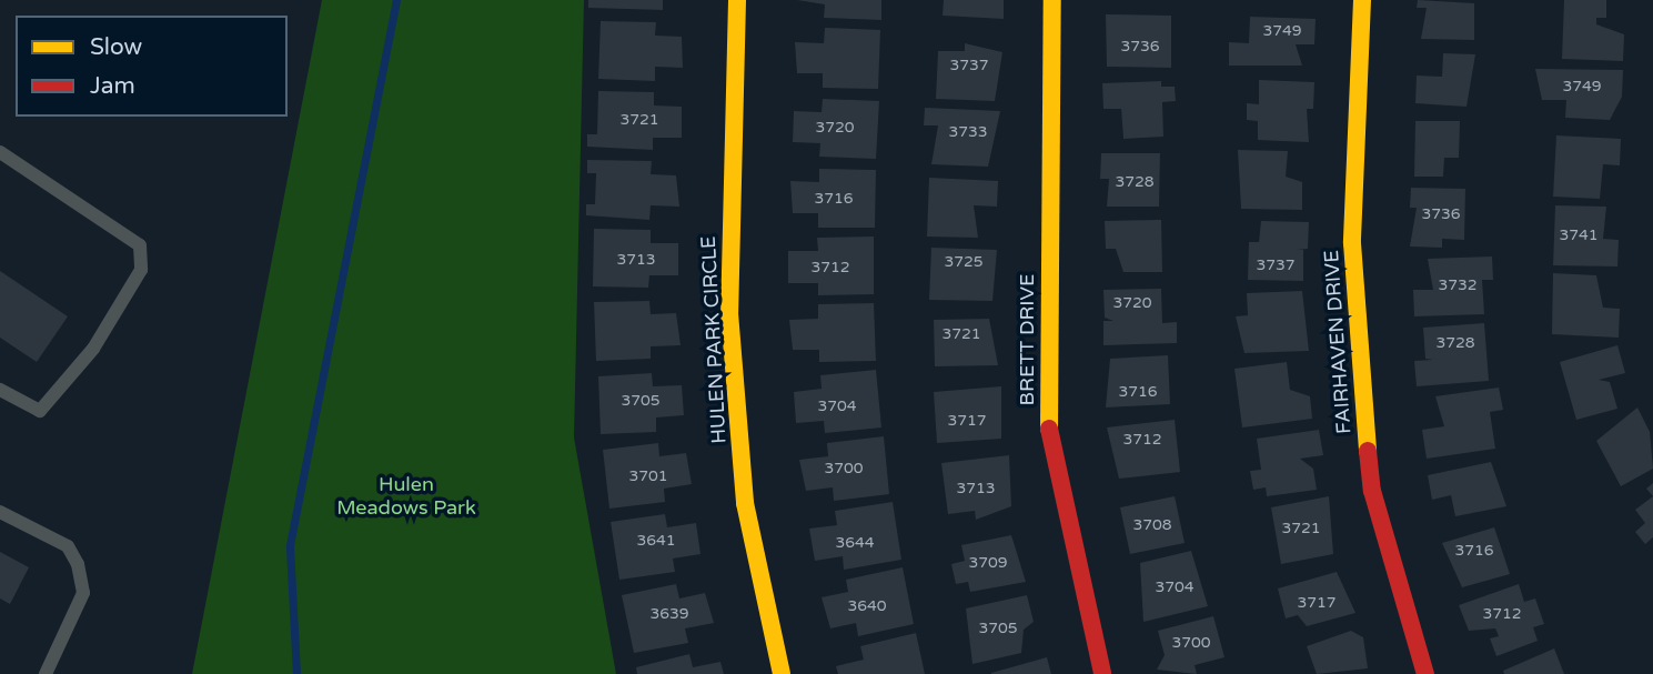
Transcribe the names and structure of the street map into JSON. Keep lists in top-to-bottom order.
{
  "streets": {
    "street": ["HULEN PARK CIRCLE", "BRETT DRIVE", "FAIRHAVEN DRIVE"]
  },
  "parks": ["Hulen Meadows Park"],
  "house_numbers": [
    "3749",
    "3736",
    "3737",
    "3749",
    "3721",
    "3720",
    "3733",
    "3728",
    "3716",
    "3736",
    "3741",
    "3713",
    "3725",
    "3737",
    "3712",
    "3732",
    "3720",
    "3721",
    "3728",
    "3716",
    "3705",
    "3704",
    "3717",
    "3712",
    "3700",
    "3701",
    "3713",
    "3708",
    "3721",
    "3641",
    "3644",
    "3716",
    "3709",
    "3704",
    "3717",
    "3640",
    "3639",
    "3712",
    "3705",
    "3700"
  ],
  "legend": ["Slow", "Jam"]
}
